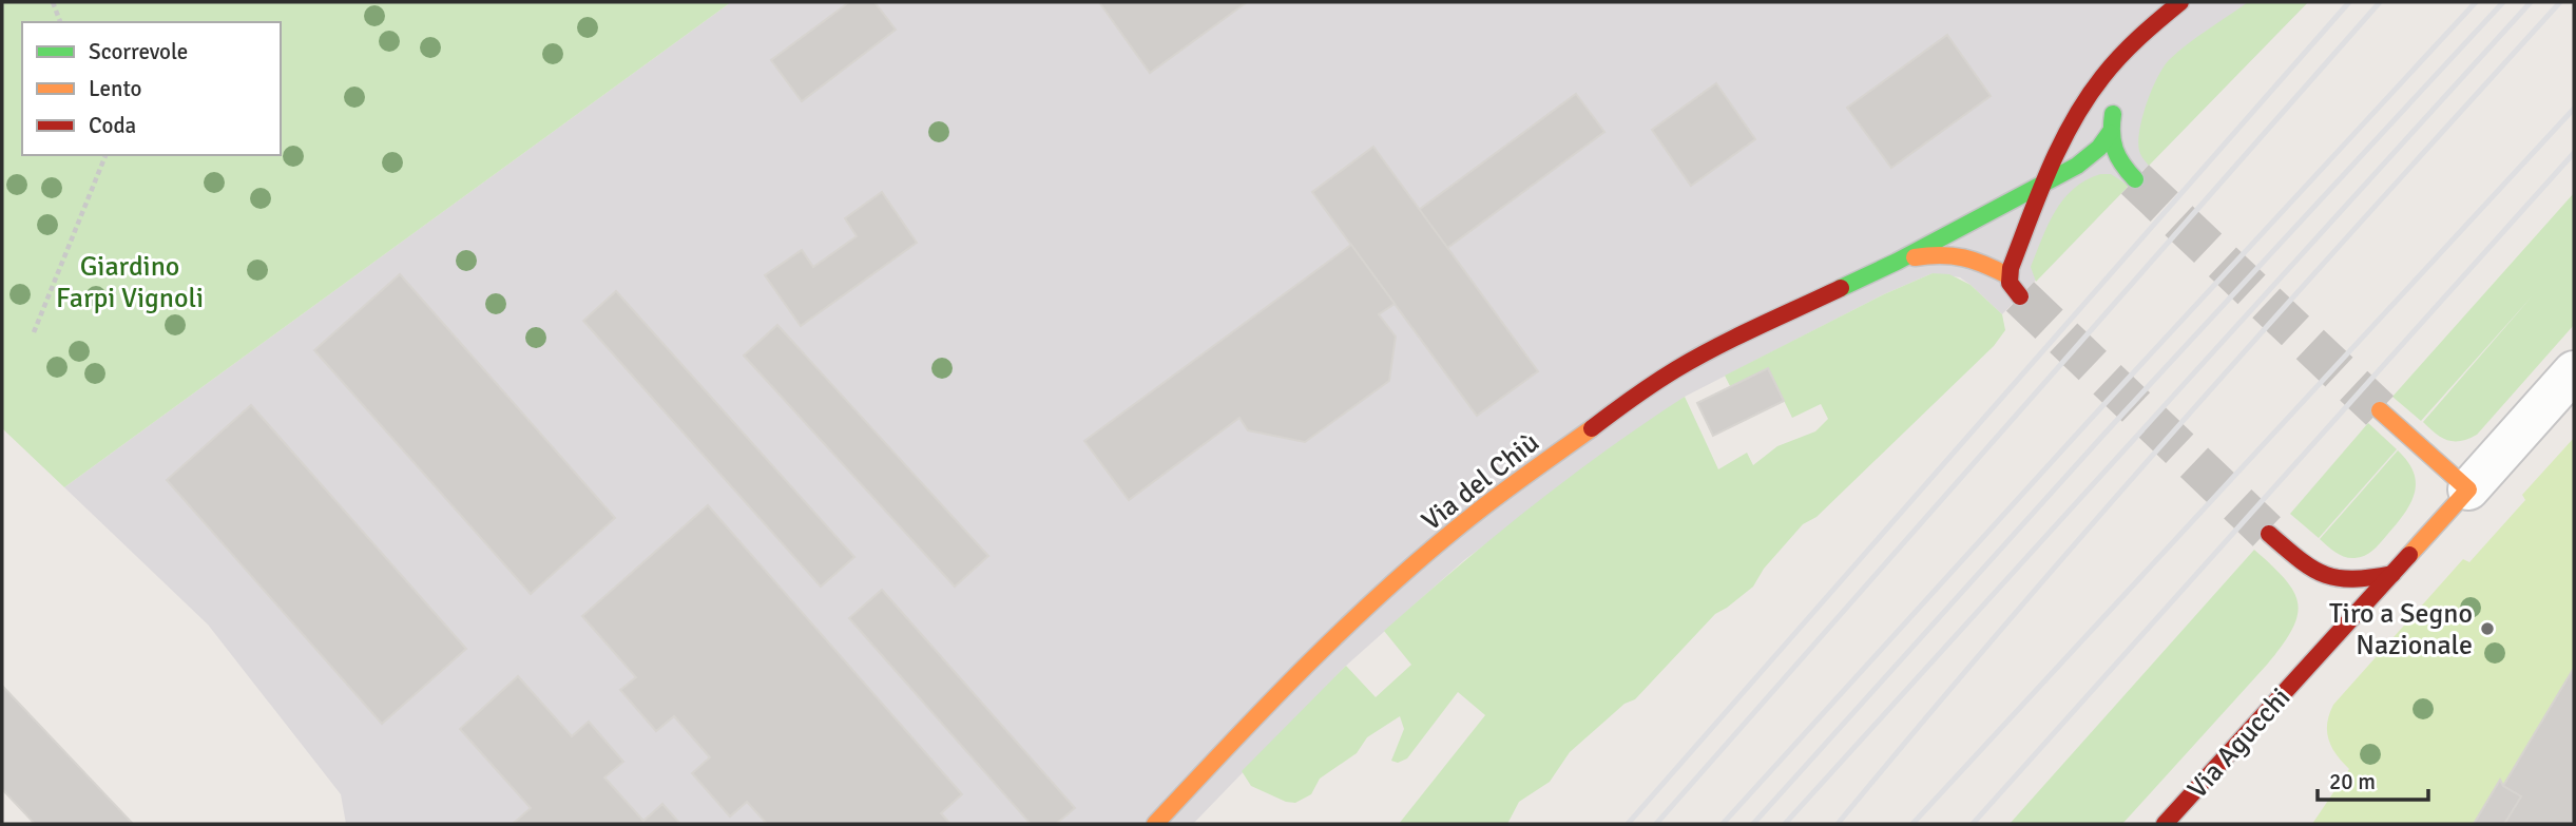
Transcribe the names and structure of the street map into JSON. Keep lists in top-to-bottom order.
{
  "streets": {
    "street": ["Via del Chiù", "Via Agucchi"]
  },
  "parks": ["Giardino Farpi Vignoli"],
  "places": ["Tiro a Segno Nazionale"],
  "legend": ["Scorrevole", "Lento", "Coda"],
  "scale_bar": "20 m"
}
